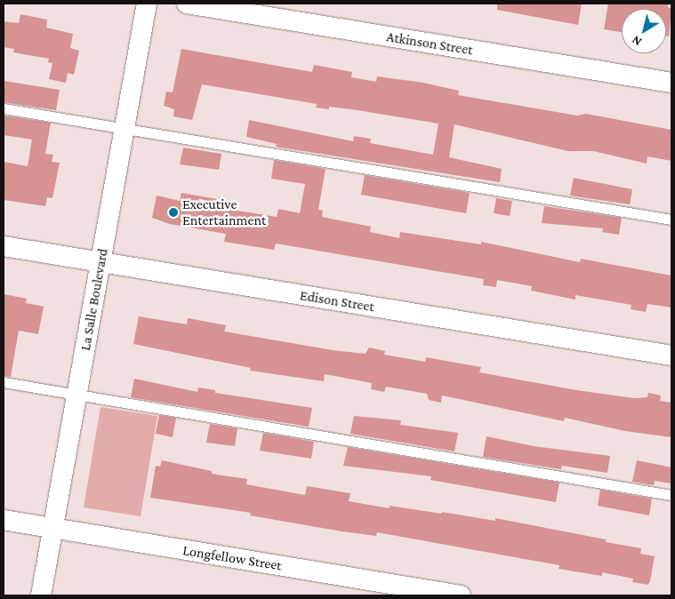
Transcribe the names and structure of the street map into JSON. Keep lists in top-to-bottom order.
{
  "streets": {
    "street": [
      "Atkinson Street",
      "La Salle Boulevard",
      "Edison Street",
      "Longfellow Street"
    ]
  },
  "crossings": [
    ["La Salle Boulevard", "Edison Street"],
    ["La Salle Boulevard", "Longfellow Street"]
  ],
  "places": ["Executive Entertainment"],
  "north": "bottom left"
}
